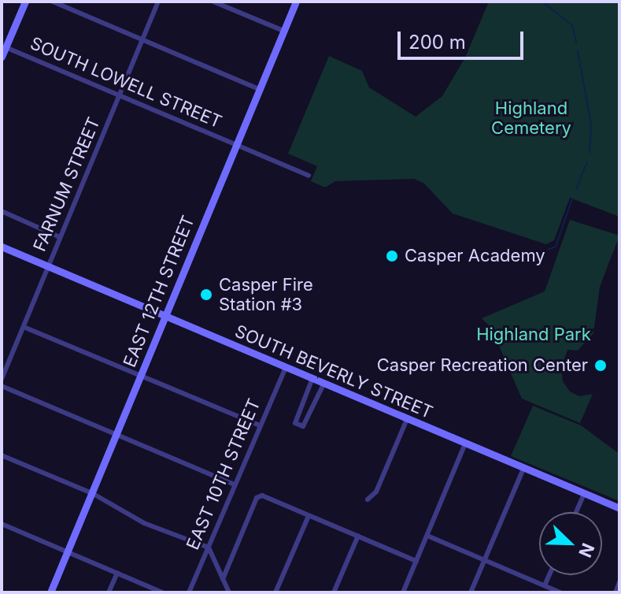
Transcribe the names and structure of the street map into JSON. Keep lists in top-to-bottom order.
{
  "streets": {
    "main road": ["EAST 12TH STREET", "SOUTH BEVERLY STREET"],
    "street": ["SOUTH LOWELL STREET", "FARNUM STREET", "EAST 10TH STREET"]
  },
  "crossings": [
    ["SOUTH LOWELL STREET", "FARNUM STREET"],
    ["SOUTH LOWELL STREET", "EAST 12TH STREET"],
    ["FARNUM STREET", "SOUTH BEVERLY STREET"],
    ["EAST 12TH STREET", "SOUTH BEVERLY STREET"],
    ["SOUTH BEVERLY STREET", "EAST 10TH STREET"]
  ],
  "parks": ["Highland Cemetery", "Highland Park"],
  "places": ["Casper Academy", "Casper Fire Station #3", "Casper Recreation Center"],
  "scale_bar": "200 m",
  "north": "bottom right"
}
